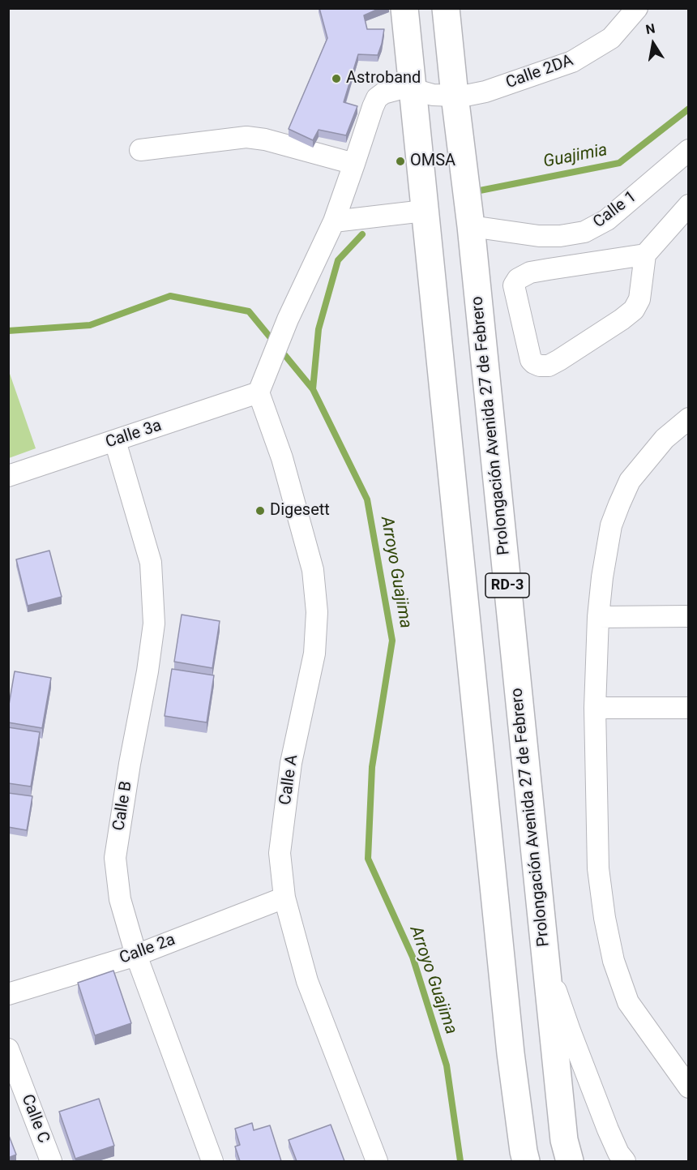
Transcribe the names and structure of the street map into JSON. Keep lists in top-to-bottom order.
{
  "streets": {
    "main road": ["Prolongación Avenida 27 de Febrero", "RD-3"],
    "street": [
      "Calle 2DA",
      "Calle 1",
      "Calle 3a",
      "Calle A",
      "Calle B",
      "Calle 2a",
      "Calle C"
    ]
  },
  "crossings": [
    ["Calle 2DA", "Prolongación Avenida 27 de Febrero"],
    ["Calle 2DA", "RD-3"],
    ["Calle 1", "Prolongación Avenida 27 de Febrero"],
    ["Calle 3a", "Calle A"],
    ["Calle 3a", "Calle B"],
    ["Calle A", "Calle 2a"],
    ["Calle B", "Calle 2a"]
  ],
  "water": ["Guajimia", "Arroyo Guajima"],
  "places": ["Astroband", "OMSA", "Digesett"],
  "north": "top"
}
